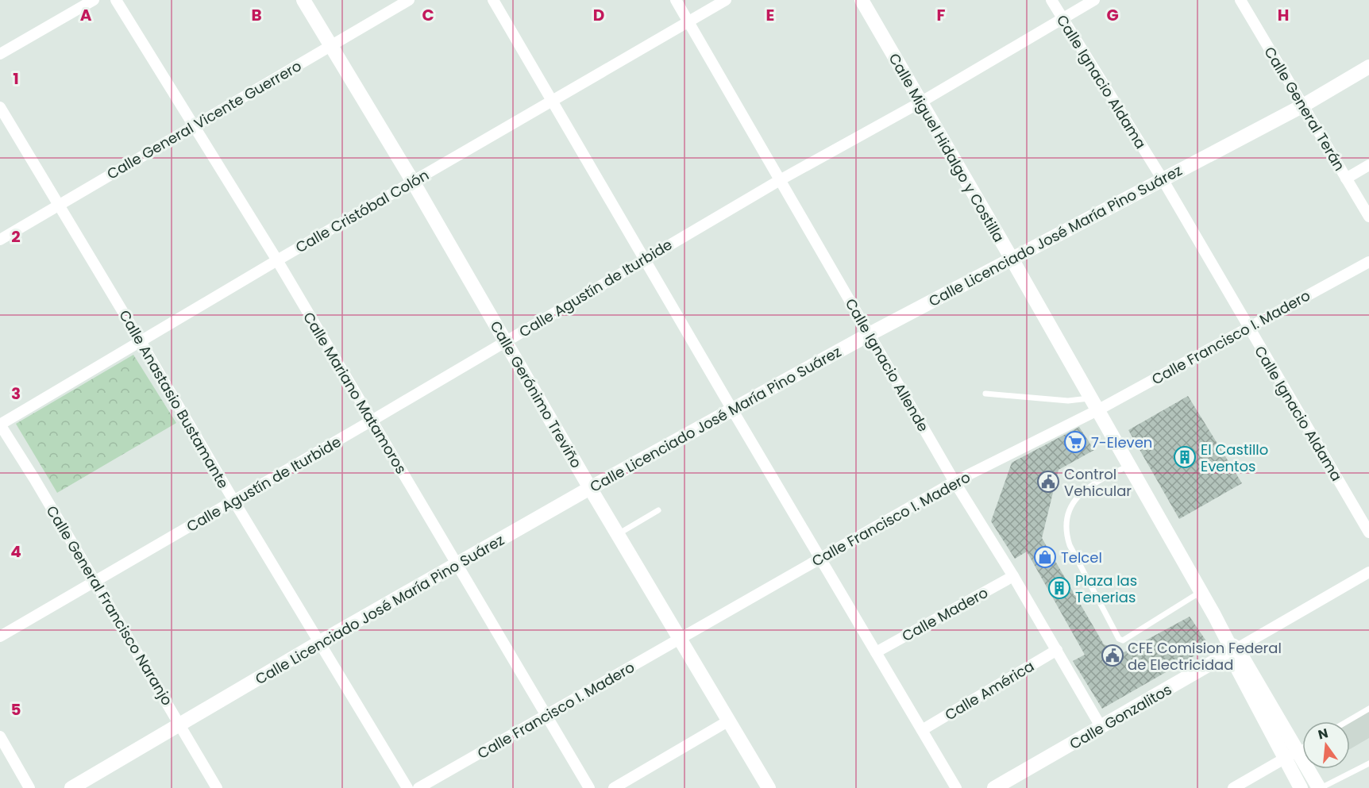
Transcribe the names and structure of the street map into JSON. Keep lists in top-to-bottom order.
{
  "streets": {
    "street": [
      "Calle Ignacio Aldama",
      "Calle General Terán",
      "Calle General Vicente Guerrero",
      "Calle Miguel Hidalgo y Costilla",
      "Calle Cristóbal Colón",
      "Calle Licenciado José María Pino Suárez",
      "Calle Agustín de Iturbide",
      "Calle Francisco I. Madero",
      "Calle Ignacio Allende",
      "Calle Mariano Matamoros",
      "Calle Gerónimo Treviño",
      "Calle Anastasio Bustamante",
      "Calle General Francisco Naranjo",
      "Calle Madero",
      "Calle América",
      "Calle Gonzalitos"
    ]
  },
  "crossings": [
    ["Calle Ignacio Aldama", "Calle Licenciado José María Pino Suárez"],
    ["Calle Ignacio Aldama", "Calle Agustín de Iturbide"],
    ["Calle Ignacio Aldama", "Calle Francisco I. Madero"],
    ["Calle General Terán", "Calle Licenciado José María Pino Suárez"],
    ["Calle General Vicente Guerrero", "Calle Mariano Matamoros"],
    ["Calle General Vicente Guerrero", "Calle Gerónimo Treviño"],
    ["Calle General Vicente Guerrero", "Calle Anastasio Bustamante"],
    ["Calle Miguel Hidalgo y Costilla", "Calle Licenciado José María Pino Suárez"],
    ["Calle Miguel Hidalgo y Costilla", "Calle Agustín de Iturbide"],
    ["Calle Miguel Hidalgo y Costilla", "Calle Francisco I. Madero"],
    ["Calle Miguel Hidalgo y Costilla", "Calle Gonzalitos"],
    ["Calle Cristóbal Colón", "Calle Ignacio Allende"],
    ["Calle Cristóbal Colón", "Calle Mariano Matamoros"],
    ["Calle Cristóbal Colón", "Calle Gerónimo Treviño"],
    ["Calle Cristóbal Colón", "Calle Anastasio Bustamante"],
    ["Calle Cristóbal Colón", "Calle General Francisco Naranjo"],
    ["Calle Licenciado José María Pino Suárez", "Calle Ignacio Allende"],
    ["Calle Licenciado José María Pino Suárez", "Calle Mariano Matamoros"],
    ["Calle Licenciado José María Pino Suárez", "Calle Gerónimo Treviño"],
    ["Calle Licenciado José María Pino Suárez", "Calle Anastasio Bustamante"],
    ["Calle Licenciado José María Pino Suárez", "Calle General Francisco Naranjo"],
    ["Calle Agustín de Iturbide", "Calle Ignacio Allende"],
    ["Calle Agustín de Iturbide", "Calle Mariano Matamoros"],
    ["Calle Agustín de Iturbide", "Calle Gerónimo Treviño"],
    ["Calle Agustín de Iturbide", "Calle Anastasio Bustamante"],
    ["Calle Agustín de Iturbide", "Calle General Francisco Naranjo"],
    ["Calle Francisco I. Madero", "Calle Ignacio Allende"],
    ["Calle Francisco I. Madero", "Calle Mariano Matamoros"],
    ["Calle Francisco I. Madero", "Calle Gerónimo Treviño"],
    ["Calle Ignacio Allende", "Calle Madero"],
    ["Calle Ignacio Allende", "Calle América"],
    ["Calle Ignacio Allende", "Calle Gonzalitos"]
  ],
  "places": {
    "supermarket": ["7-Eleven"],
    "building": ["El Castillo Eventos", "Plaza las Tenerias"],
    "public building": ["Control Vehicular", "CFE Comision Federal de Electricidad"],
    "shop": ["Telcel"]
  },
  "north": "top",
  "grid": {
    "columns": [
      "A",
      "B",
      "C",
      "D",
      "E",
      "F",
      "G",
      "H"
    ],
    "rows": [
      "1",
      "2",
      "3",
      "4",
      "5"
    ]
  }
}
